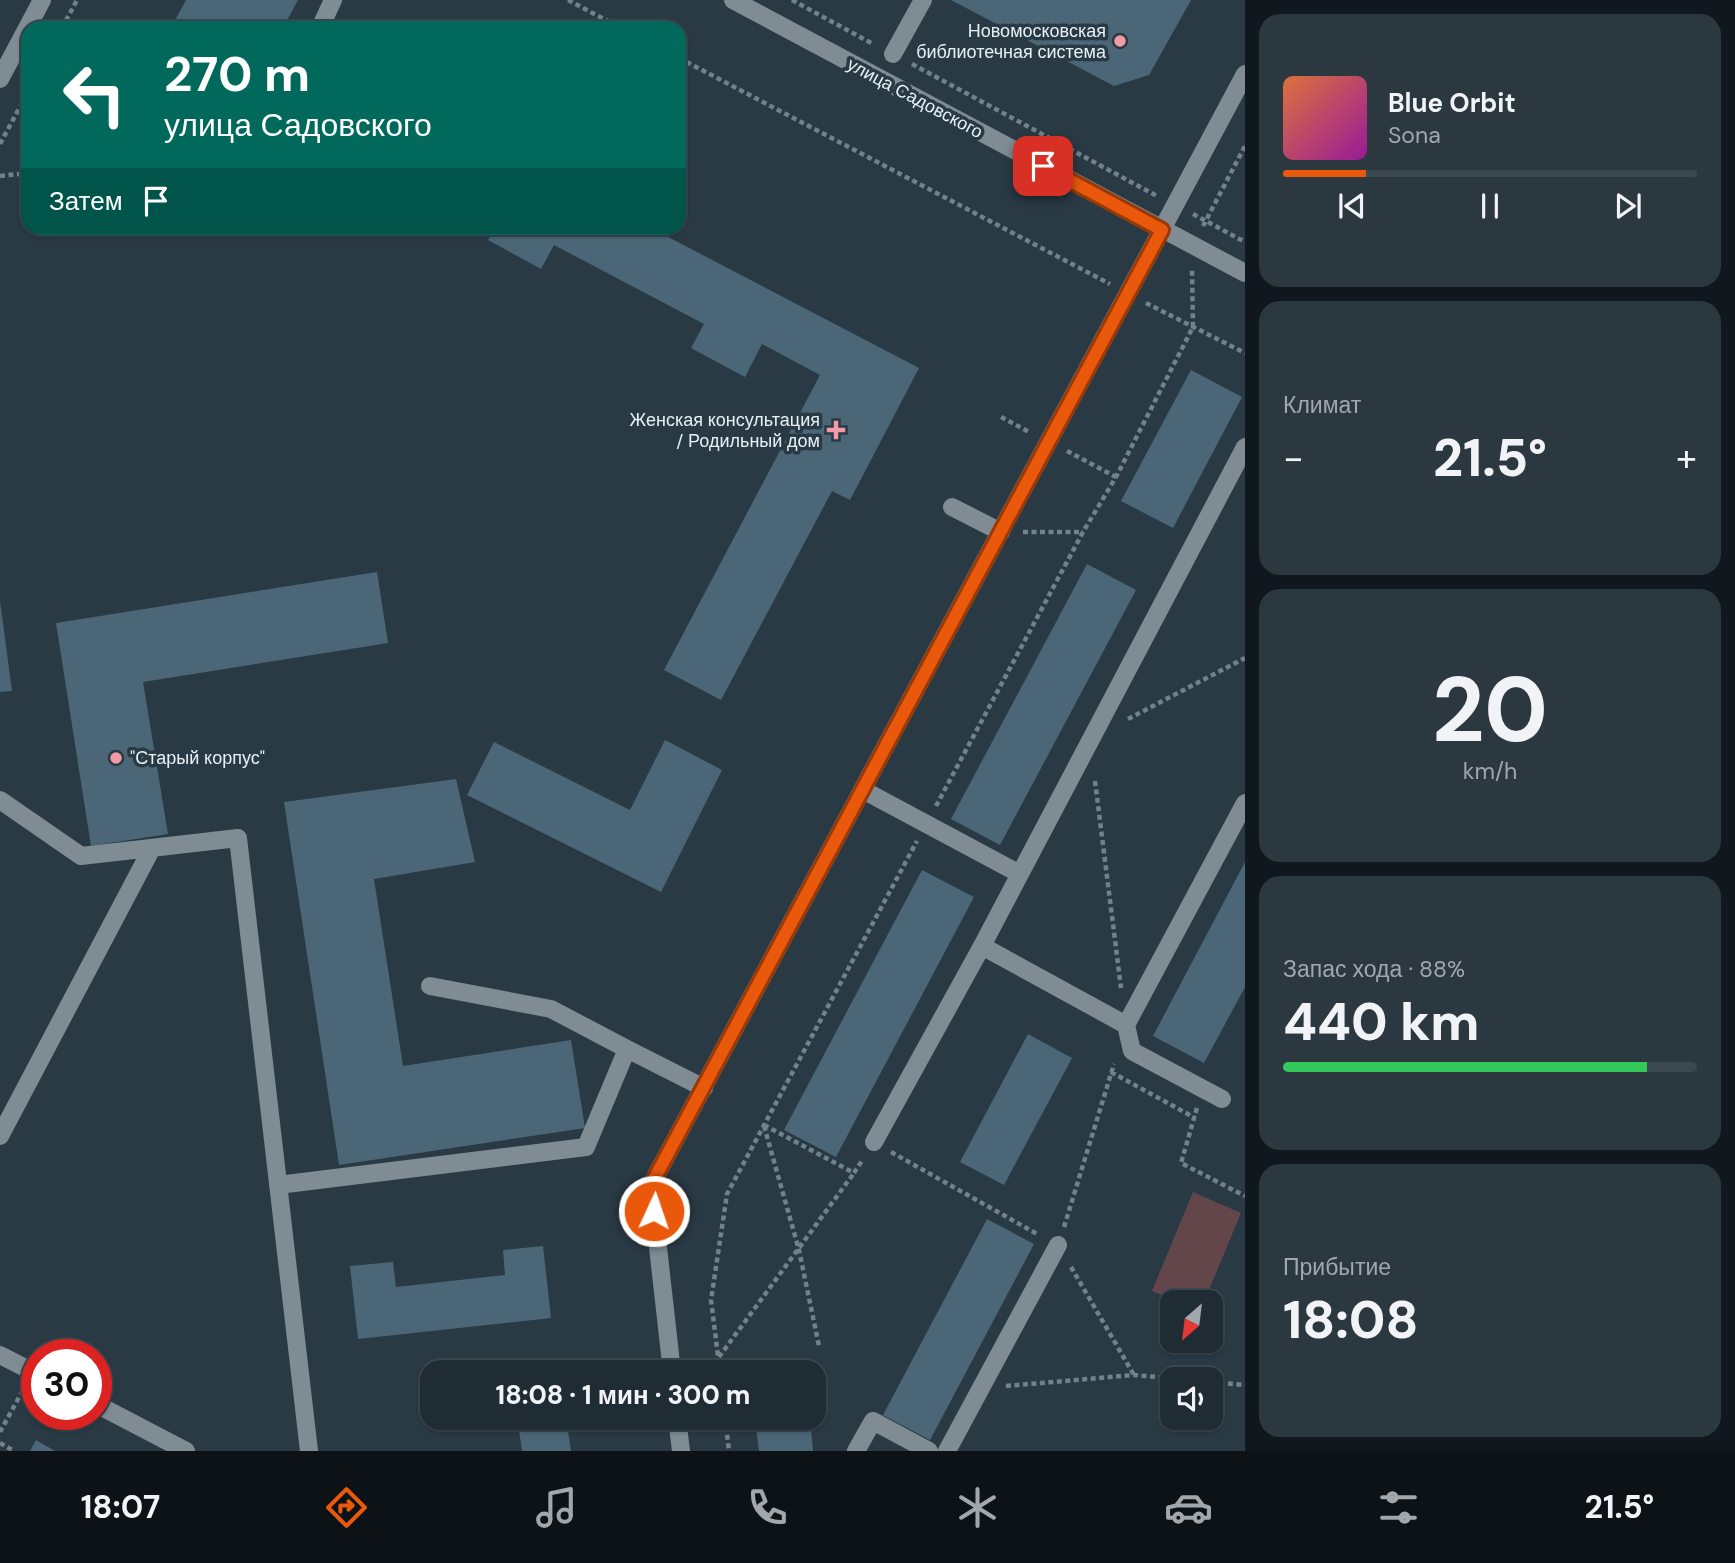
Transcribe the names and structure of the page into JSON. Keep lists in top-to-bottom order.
{
  "streets": {
    "street": ["улица Садовского"]
  },
  "places": {
    "other": ["Новомосковская библиотечная система", "\"Старый корпус\""],
    "health": ["Женская консультация / Родильный дом"]
  },
  "north": "bottom left",
  "page": {
    "turn": ["270 m", "улица Садовского"],
    "song": ["Blue Orbit", "Sona"],
    "then": "Затем",
    "tile": [
      "Климат",
      ["20", "km/h"],
      ["Запас хода · 88%", "440 km"],
      ["Прибытие", "18:08"]
    ],
    "heat": ["−", "21.5°", "+"],
    "limit": "30",
    "trip": "18:08 · 1 мин · 300 m",
    "tabs": ["18:07", "21.5°"]
  }
}
